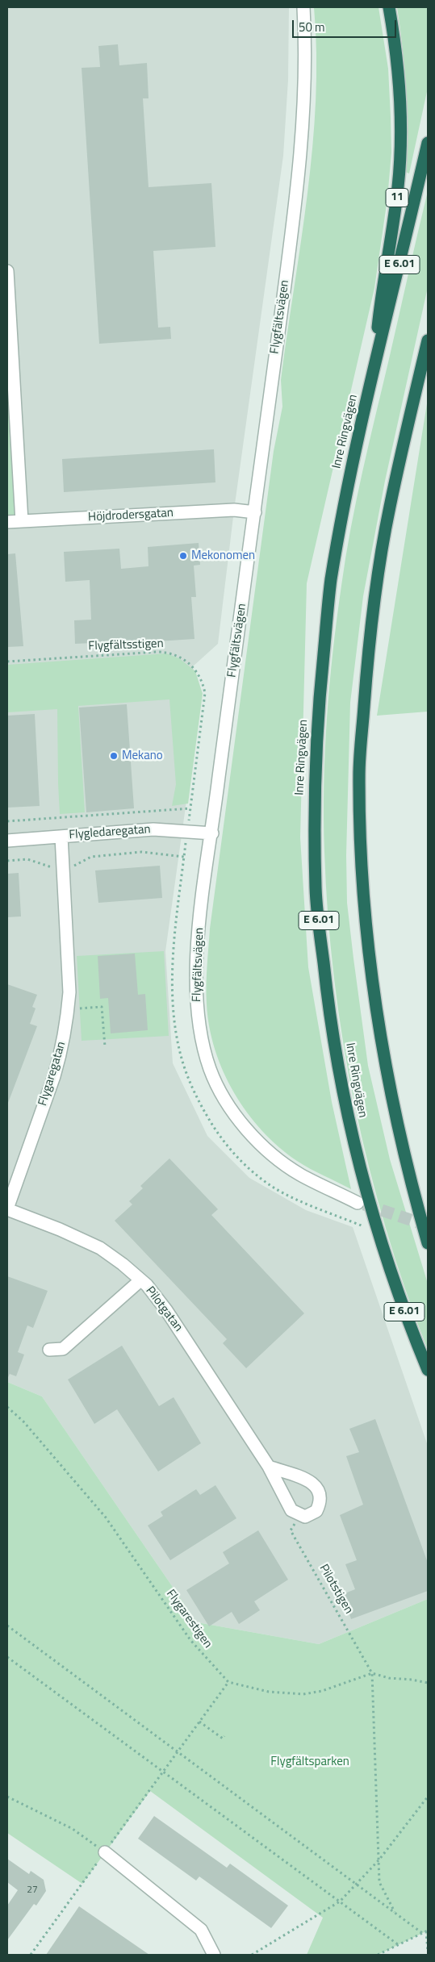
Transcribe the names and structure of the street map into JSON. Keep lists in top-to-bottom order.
{
  "streets": {
    "highway": ["11", "E 6.01", "Inre Ringvägen"],
    "street": [
      "Flygfältsvägen",
      "Höjdrodersgatan",
      "Flygledaregatan",
      "Flygaregatan",
      "Pilotgatan"
    ],
    "path": ["Flygfältsstigen", "Pilotstigen", "Flygarestigen"]
  },
  "crossings": [
    ["11", "Inre Ringvägen"],
    ["Flygfältsvägen", "Höjdrodersgatan"],
    ["Flygfältsvägen", "Flygledaregatan"],
    ["Flygfältsstigen", "Flygledaregatan"],
    ["Flygledaregatan", "Flygaregatan"],
    ["Flygaregatan", "Pilotgatan"],
    ["Pilotgatan", "Pilotstigen"]
  ],
  "parks": ["Flygfältsparken"],
  "places": ["Mekonomen", "Mekano"],
  "house_numbers": ["27"],
  "scale_bar": "50 m"
}
